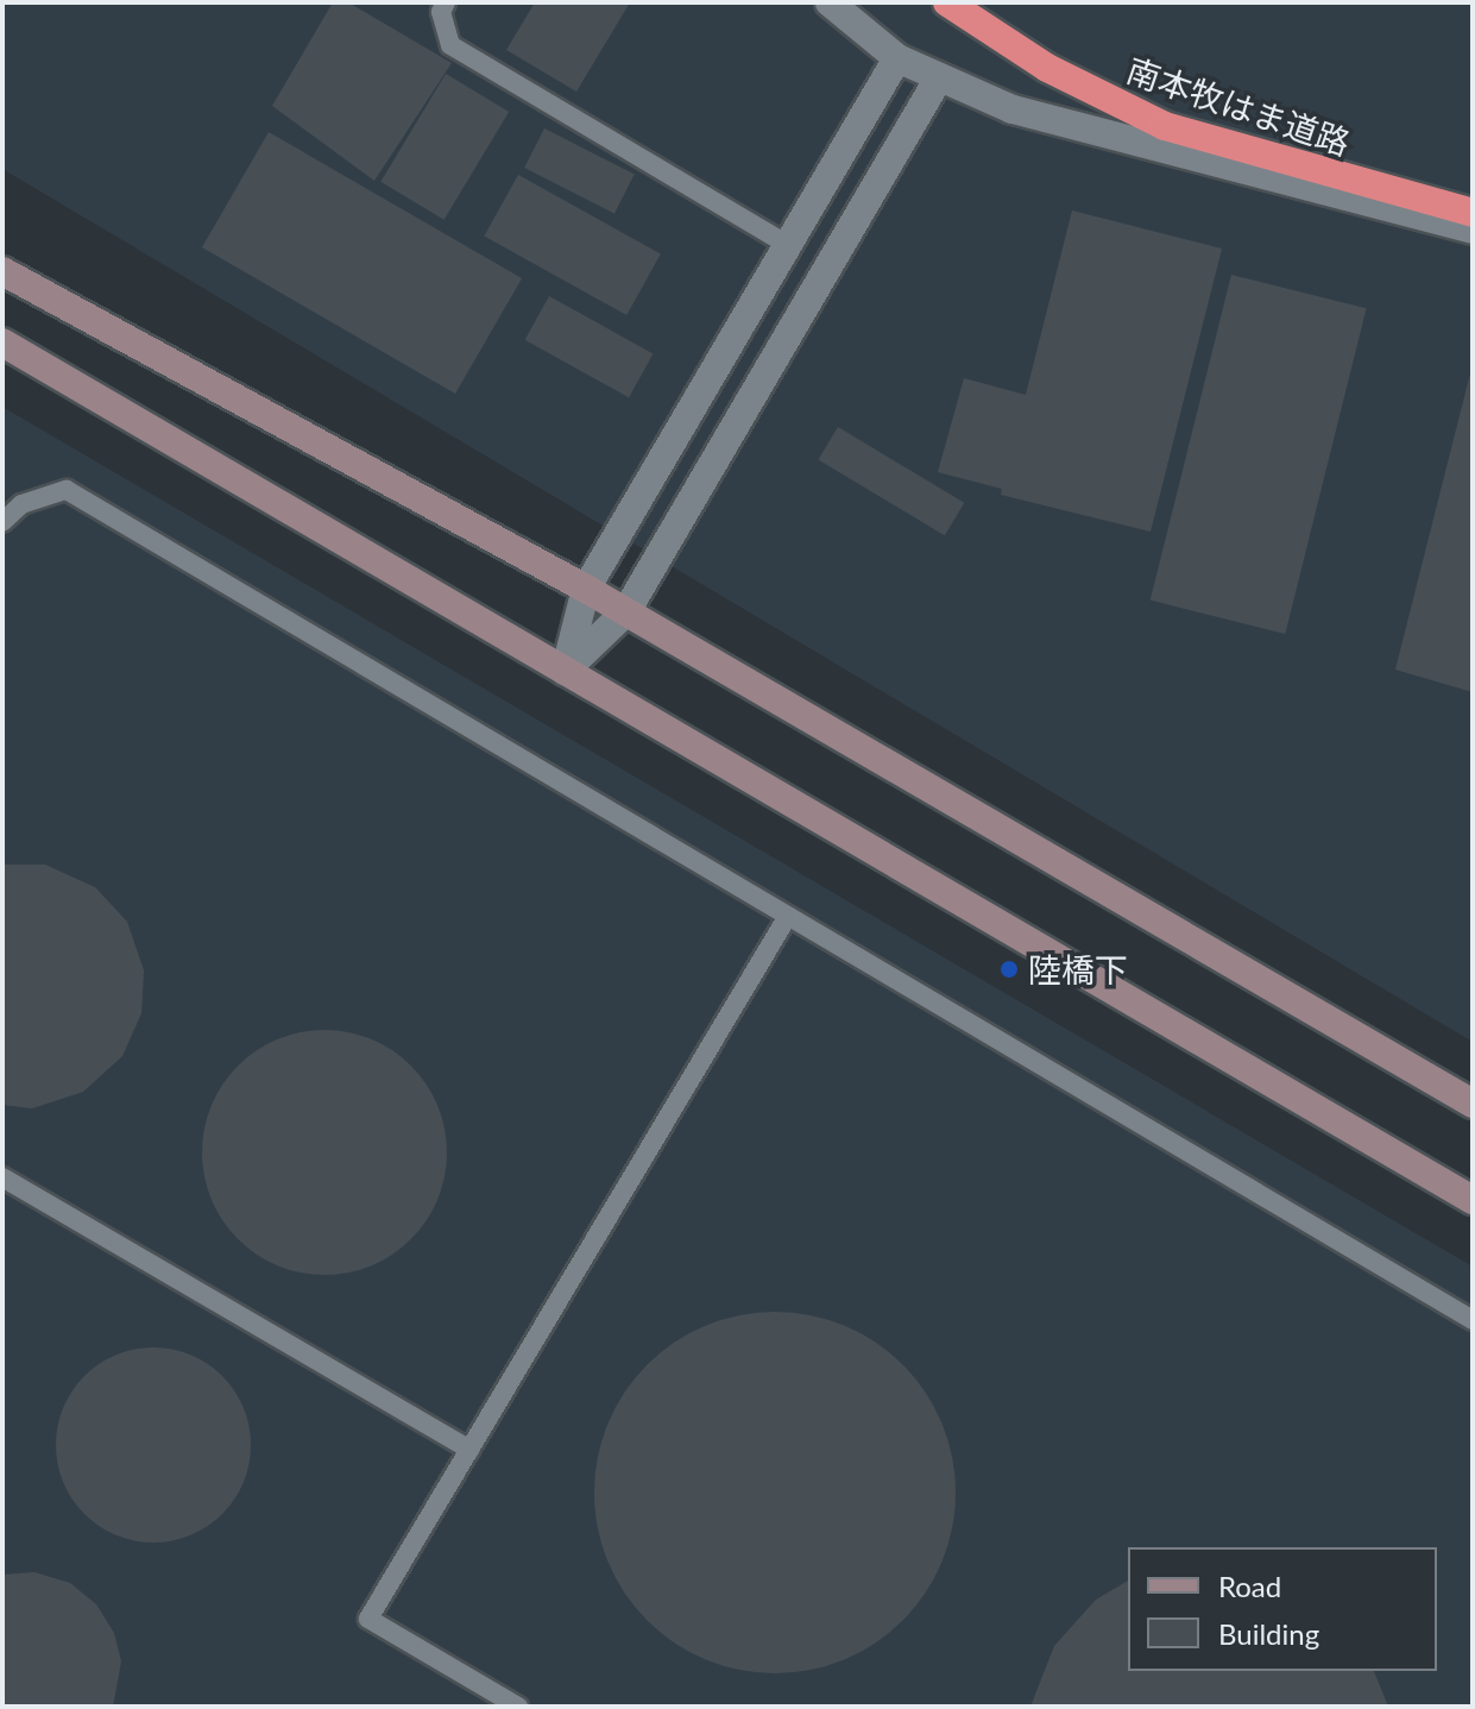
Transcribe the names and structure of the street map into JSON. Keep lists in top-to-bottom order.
{
  "streets": {
    "highway": ["南本牧はま道路"]
  },
  "places": ["陸橋下"],
  "legend": ["Road", "Building"]
}
